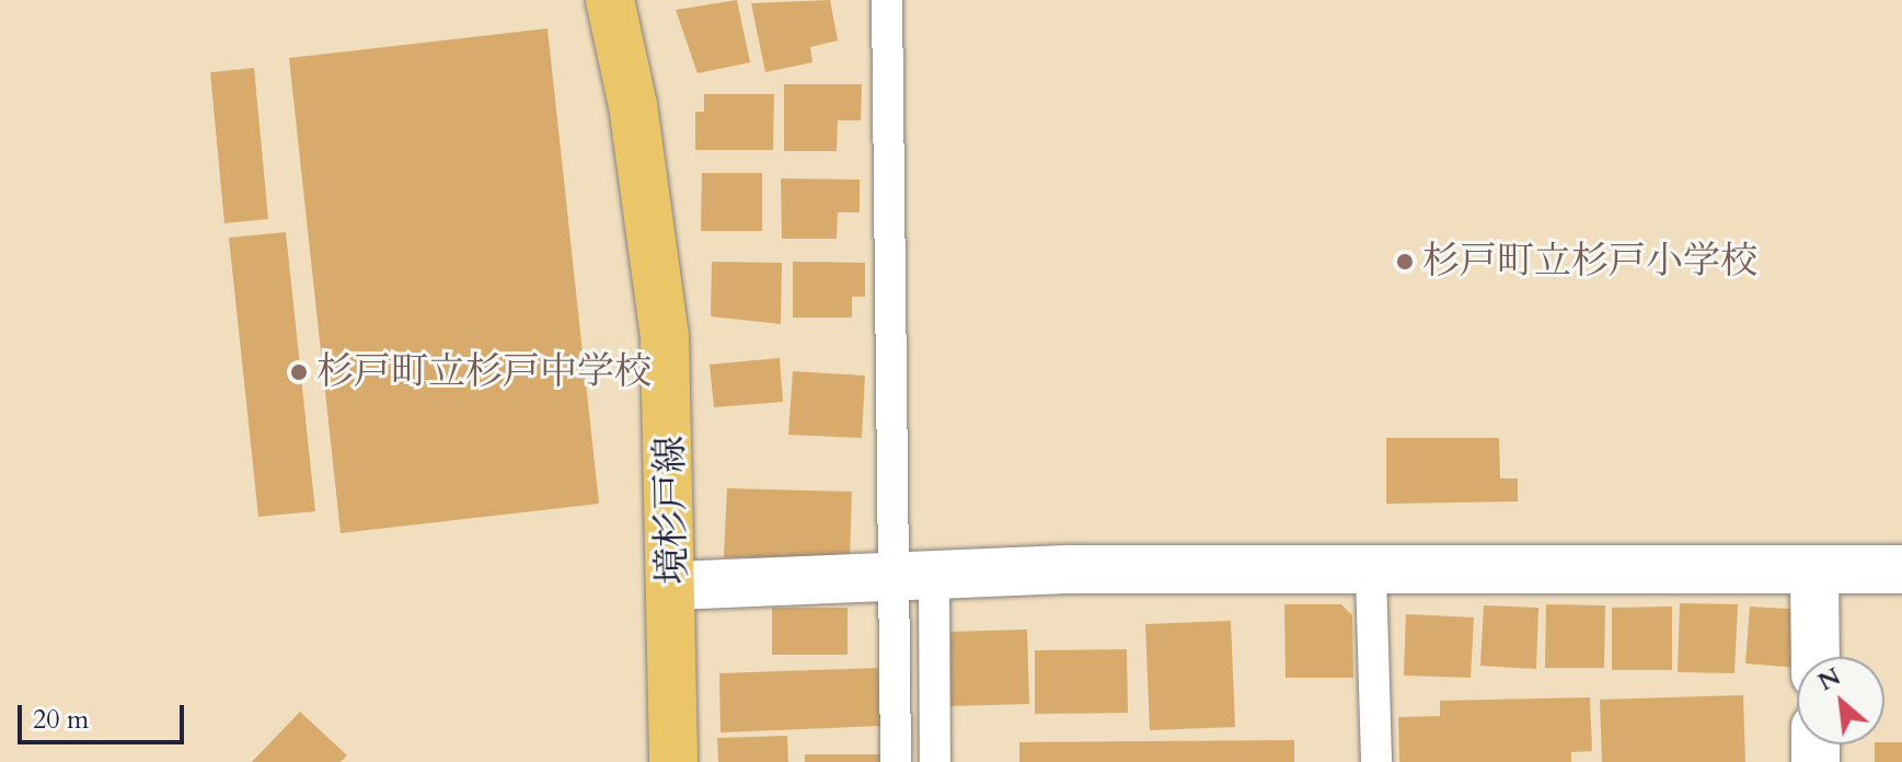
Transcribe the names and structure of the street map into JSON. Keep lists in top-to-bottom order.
{
  "streets": {
    "main road": ["境杉戸線"]
  },
  "places": ["杉戸町立杉戸小学校", "杉戸町立杉戸中学校"],
  "scale_bar": "20 m",
  "north": "top left"
}
